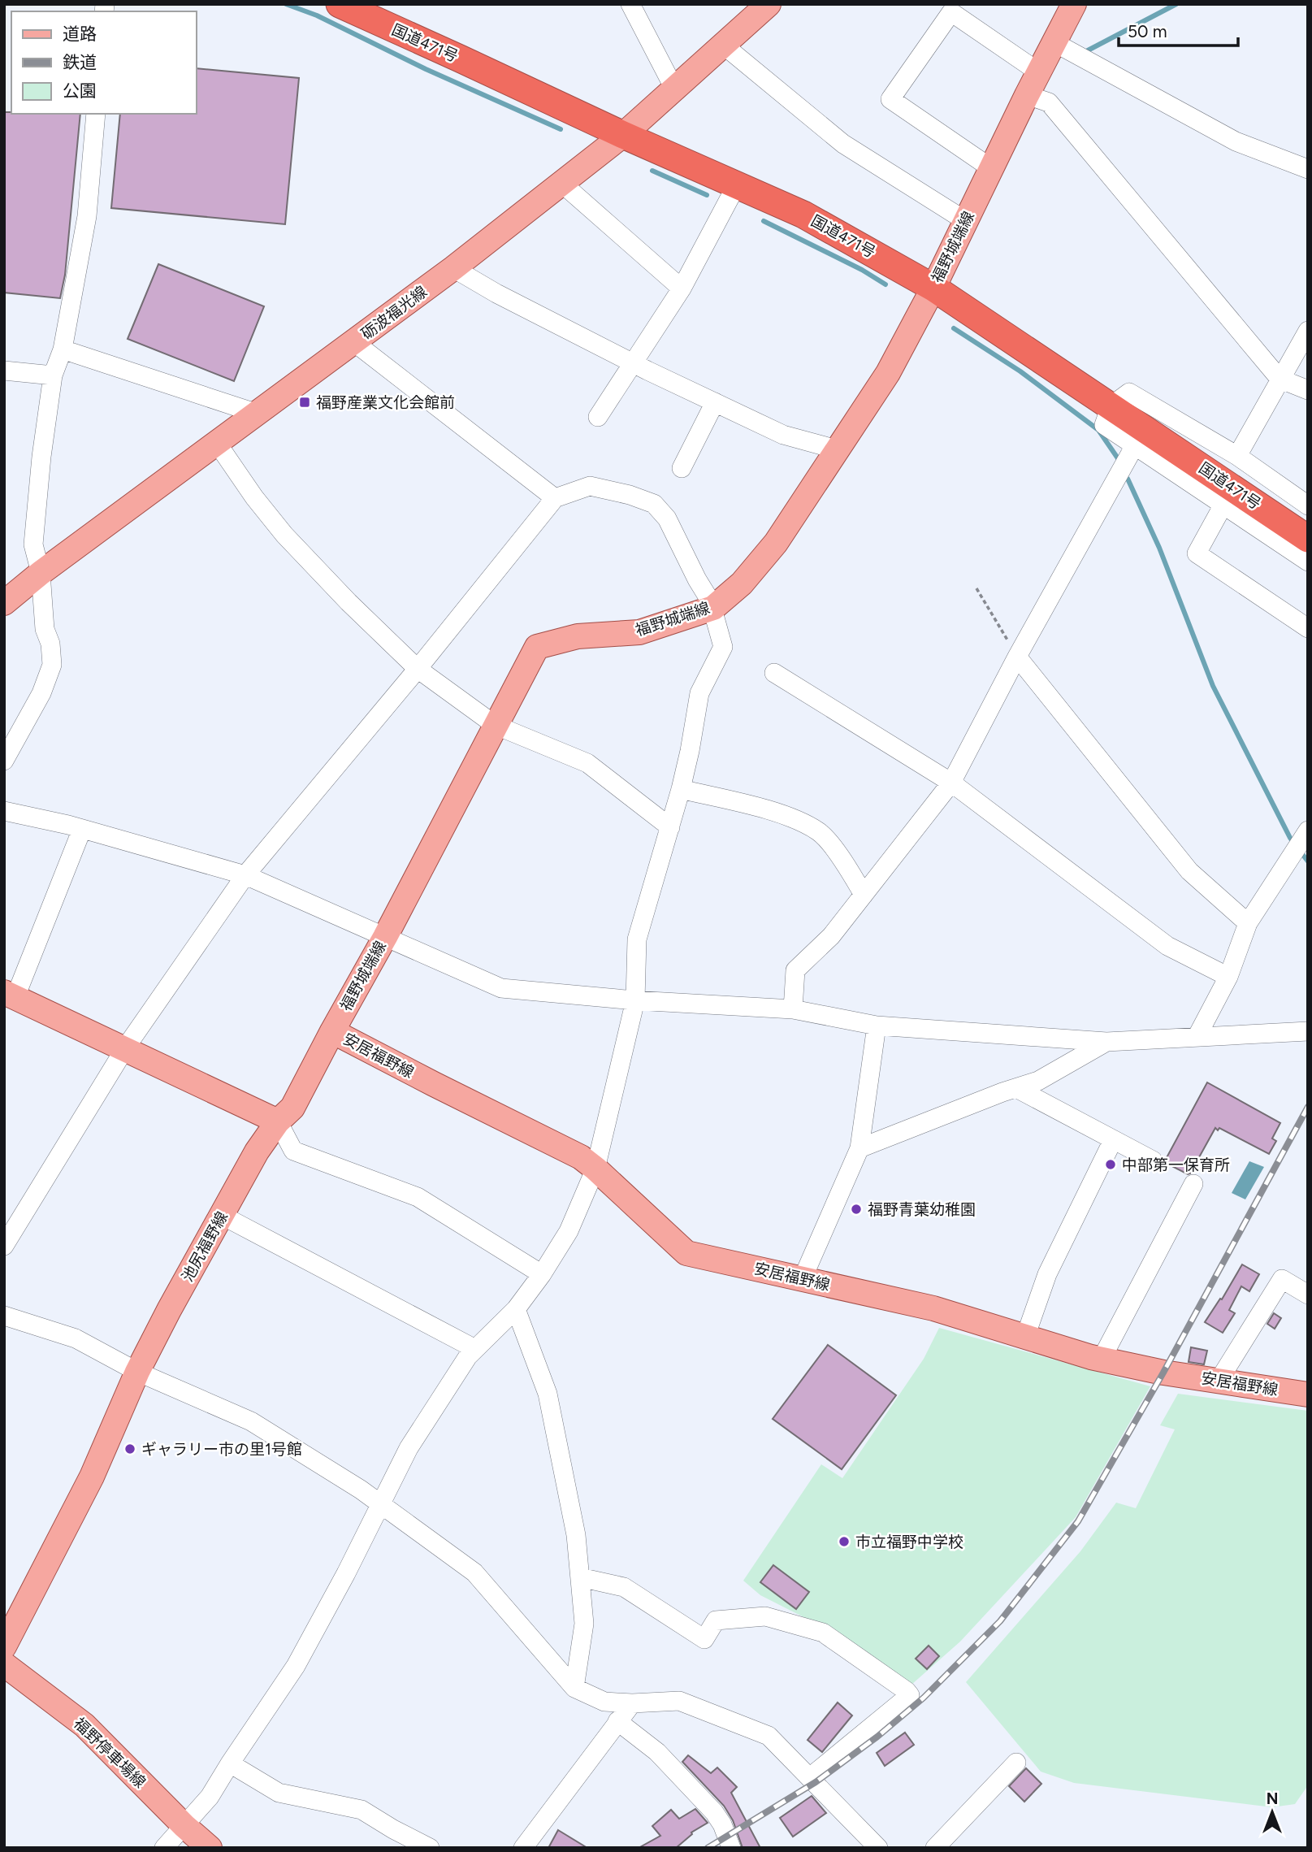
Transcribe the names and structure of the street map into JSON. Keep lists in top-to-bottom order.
{
  "streets": {
    "highway": ["国道471号"],
    "main road": [
      "福野城端線",
      "砺波福光線",
      "安居福野線",
      "池尻福野線",
      "福野停車場線"
    ]
  },
  "crossings": [
    ["国道471号", "福野城端線"],
    ["国道471号", "砺波福光線"],
    ["福野城端線", "安居福野線"],
    ["福野城端線", "池尻福野線"]
  ],
  "places": {
    "transit": ["福野産業文化会館前"],
    "other": [
      "中部第一保育所",
      "福野青葉幼稚園",
      "ギャラリー市の里1号館",
      "市立福野中学校"
    ]
  },
  "legend": ["道路", "鉄道", "公園"],
  "scale_bar": "50 m",
  "north": "top"
}
